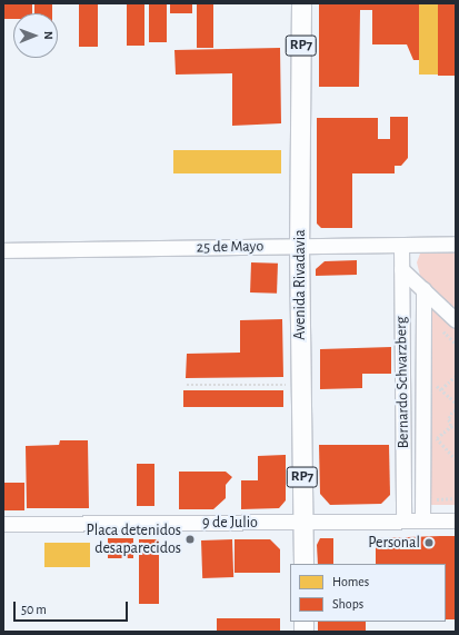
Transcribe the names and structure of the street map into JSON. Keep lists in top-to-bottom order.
{
  "streets": {
    "main road": ["RP7", "Avenida Rivadavia"],
    "street": ["25 de Mayo", "Bernardo Schvarzberg", "9 de Julio"]
  },
  "crossings": [
    ["25 de Mayo", "Avenida Rivadavia"],
    ["25 de Mayo", "Bernardo Schvarzberg"],
    ["Avenida Rivadavia", "9 de Julio"],
    ["Bernardo Schvarzberg", "9 de Julio"]
  ],
  "places": ["Placa detenidos desaparecidos", "Personal"],
  "legend": ["Homes", "Shops"],
  "scale_bar": "50 m",
  "north": "right"
}
